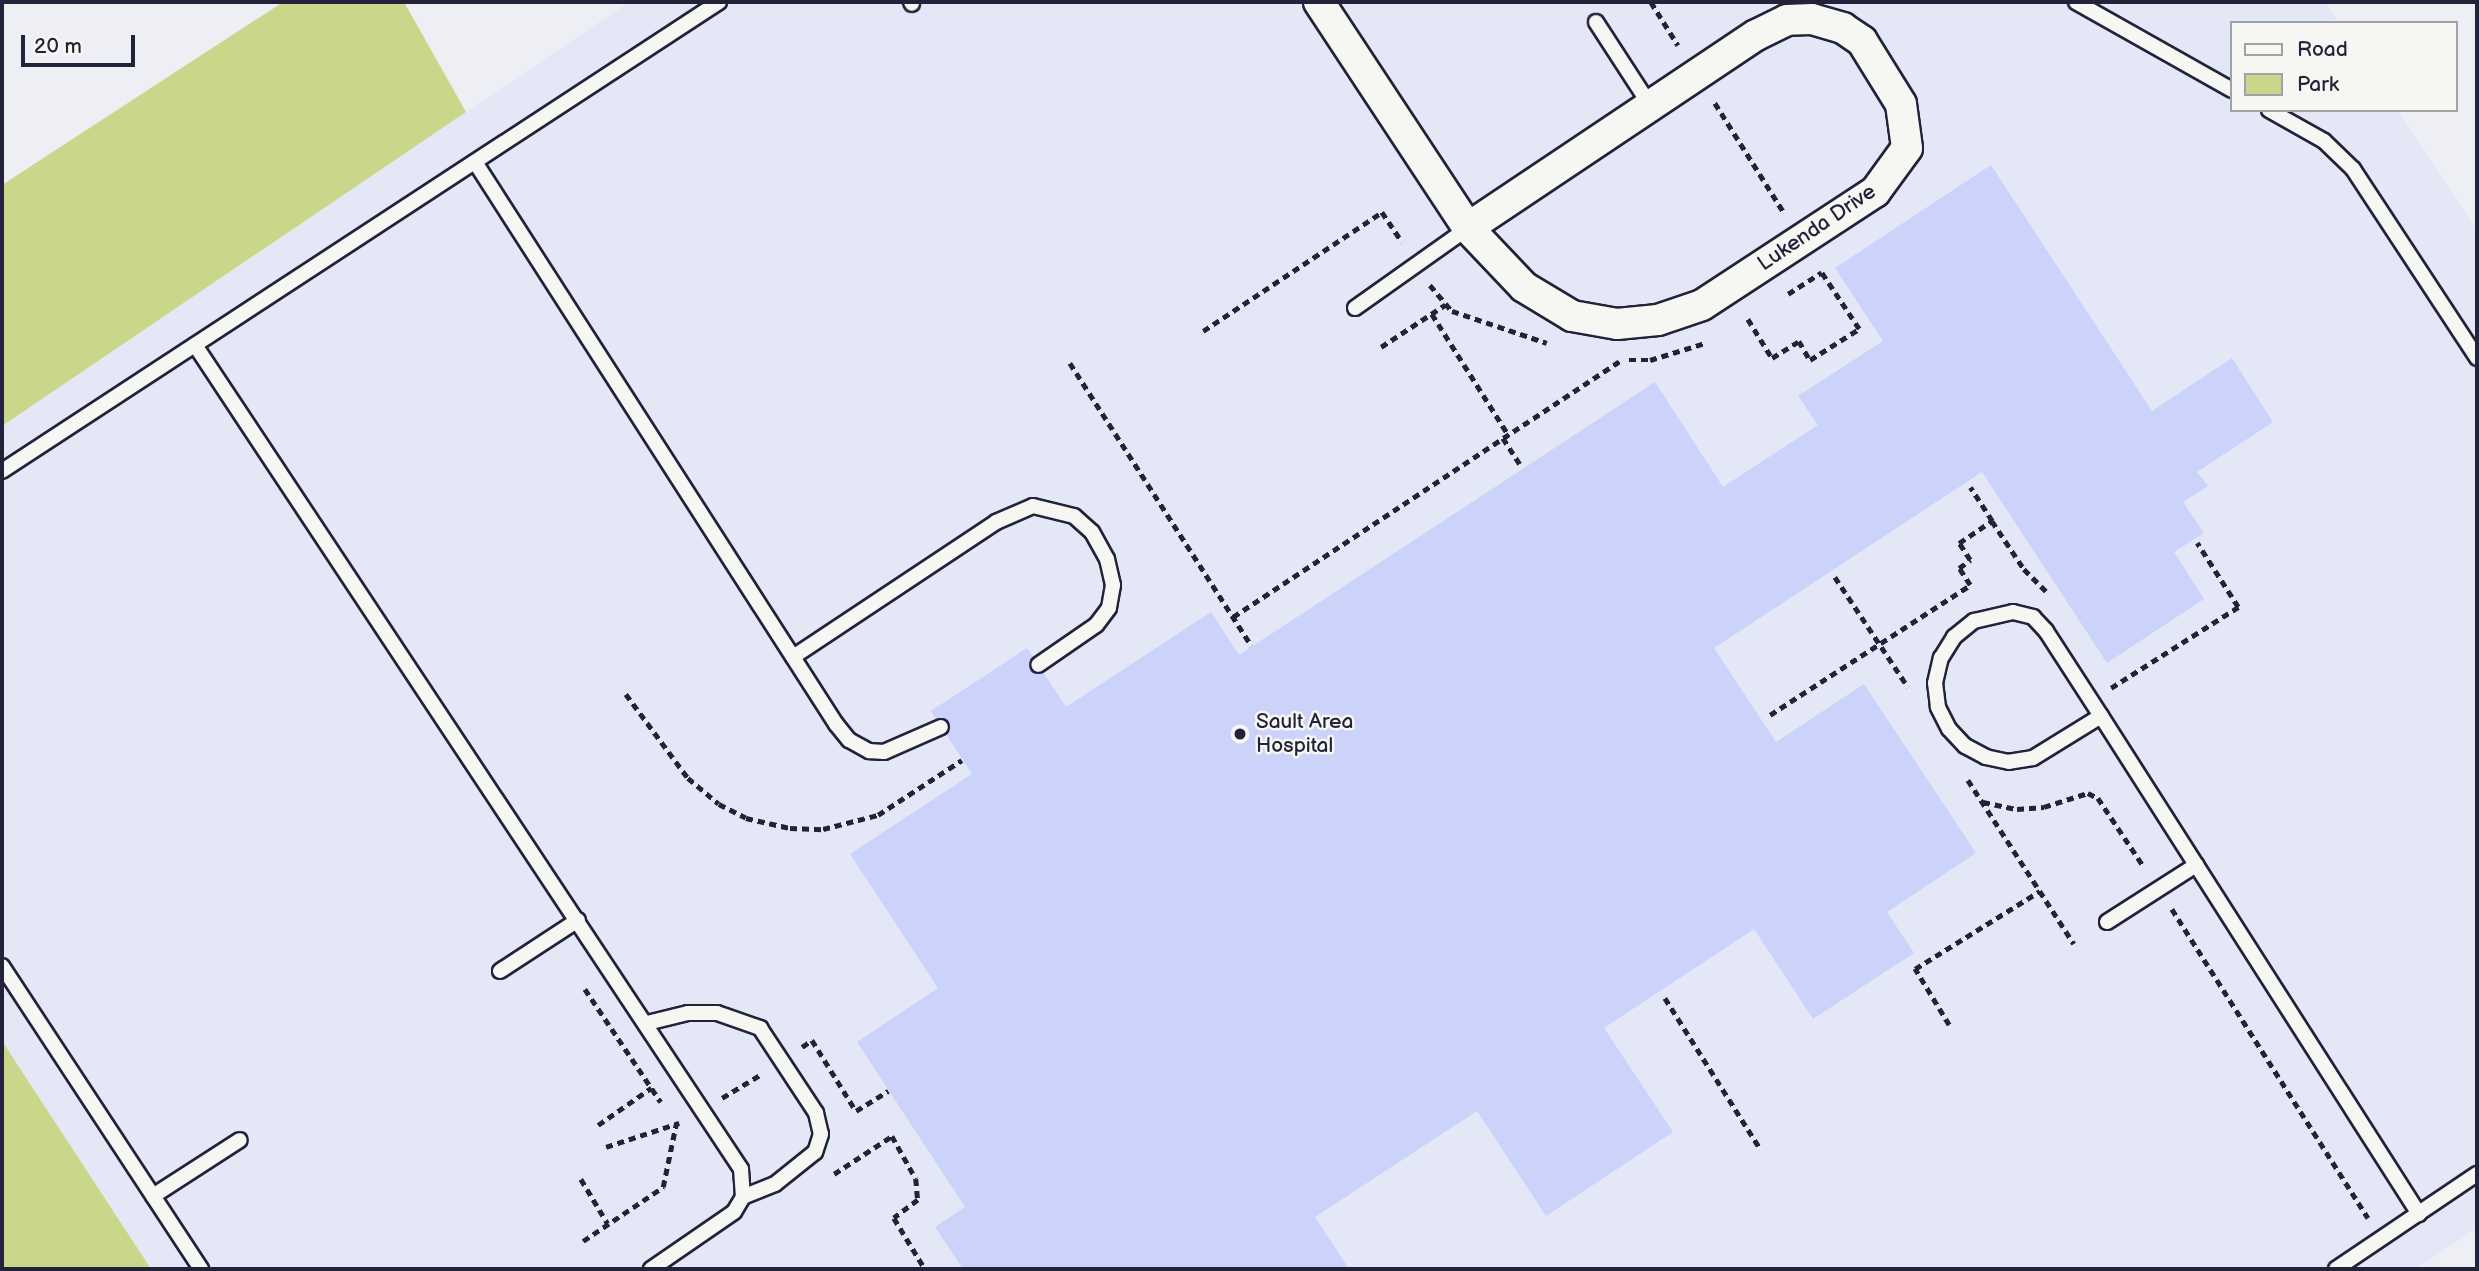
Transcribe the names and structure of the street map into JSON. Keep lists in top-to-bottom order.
{
  "streets": {
    "street": ["Lukenda Drive"]
  },
  "places": ["Sault Area Hospital"],
  "legend": ["Road", "Park"],
  "scale_bar": "20 m"
}
